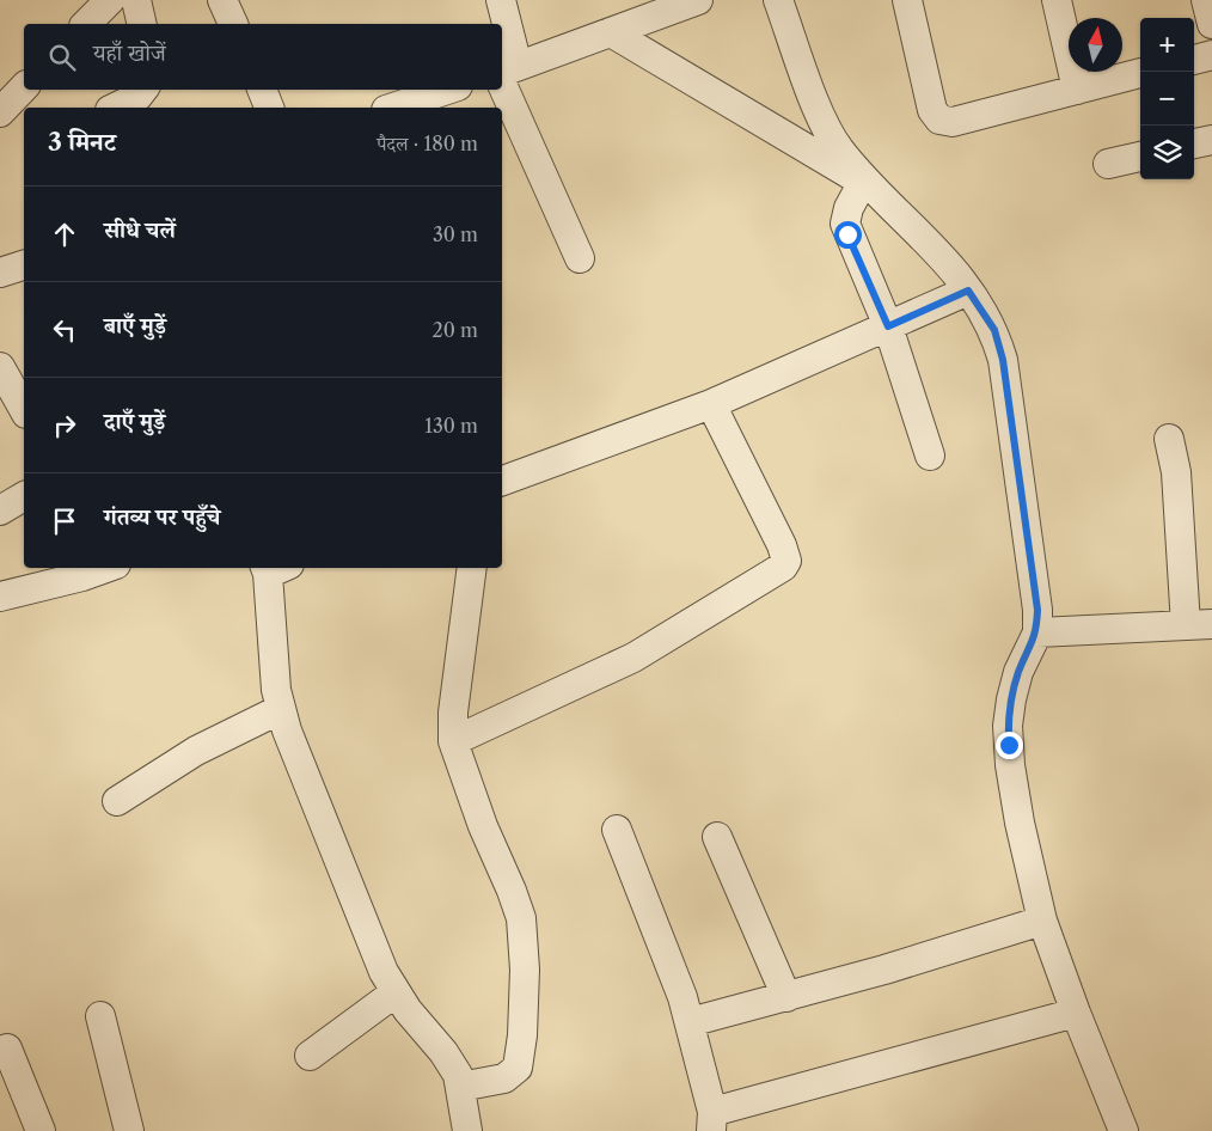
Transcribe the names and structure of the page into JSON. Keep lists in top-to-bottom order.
{
  "north": "top",
  "page": {
    "map_buttons": ["+", "−"],
    "search": "यहाँ खोजें",
    "heading": ["3 मिनट", "पैदल · 180 m"],
    "list": [
      ["सीधे चलें", "30 m"],
      ["बाएँ मुड़ें", "20 m"],
      ["दाएँ मुड़ें", "130 m"],
      "गंतव्य पर पहुँचे"
    ]
  }
}
